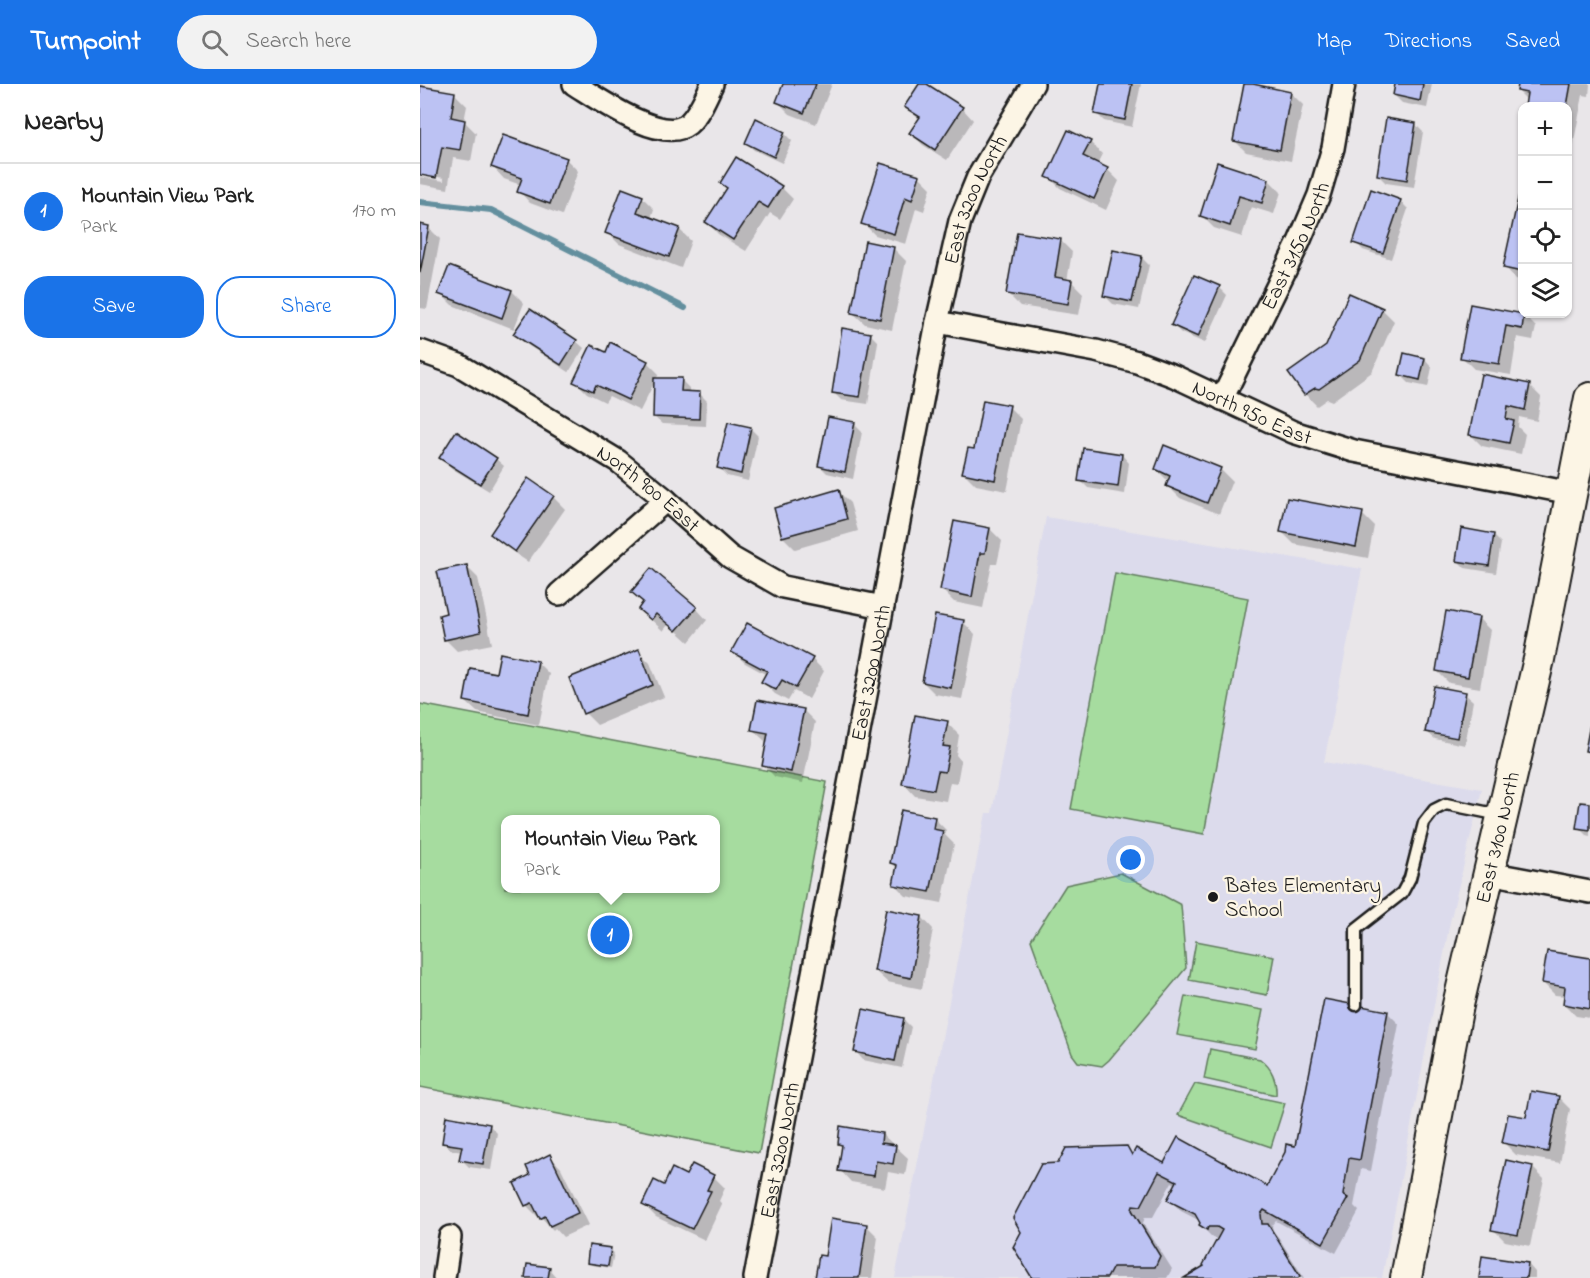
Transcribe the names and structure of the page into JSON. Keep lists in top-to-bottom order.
{
  "streets": {
    "main road": ["East 3100 North"],
    "street": [
      "East 3200 North",
      "East 3150 North",
      "North 950 East",
      "North 900 East"
    ]
  },
  "crossings": [
    ["East 3200 North", "North 950 East"],
    ["East 3200 North", "North 900 East"],
    ["East 3150 North", "North 950 East"],
    ["North 950 East", "East 3100 North"]
  ],
  "places": ["Bates Elementary School"],
  "page": {
    "header": "Turnpoint",
    "search": "Search here",
    "nav": ["Map", "Directions", "Saved"],
    "heading": "Nearby",
    "map_buttons": ["+", "−"],
    "list": [
      {
        "mark": "1",
        "name": "Mountain View Park",
        "note": "Park",
        "value": "170 m"
      }
    ],
    "buttons": ["Save", "Share"],
    "popup": ["Mountain View Park", "Park"],
    "pins": "1"
  }
}
